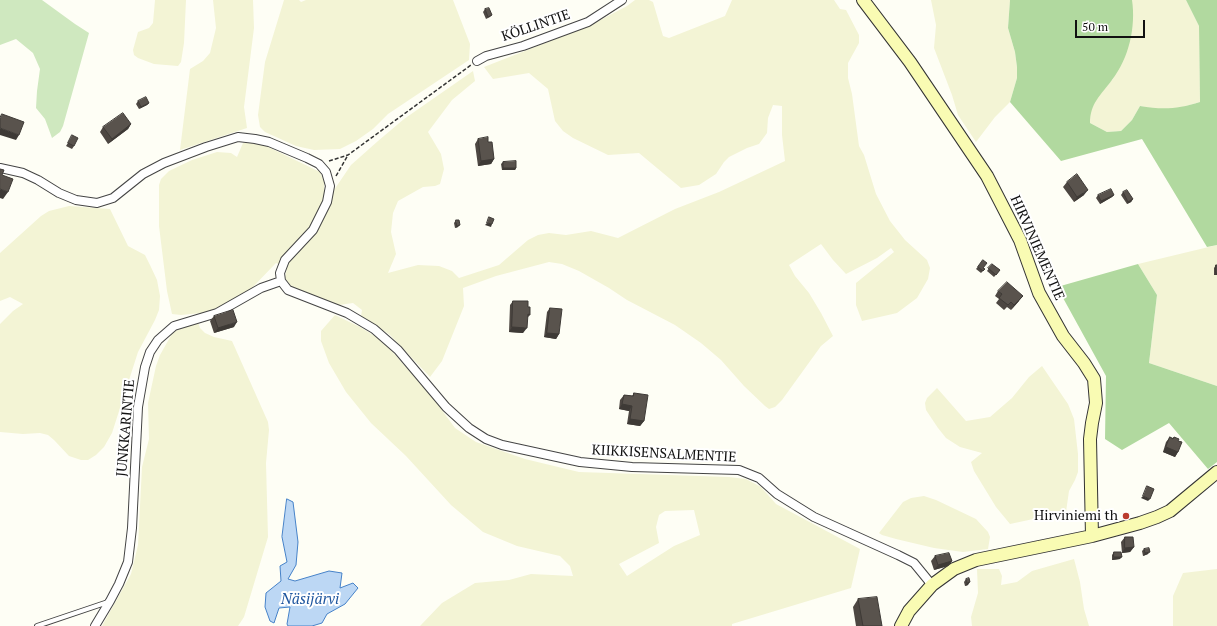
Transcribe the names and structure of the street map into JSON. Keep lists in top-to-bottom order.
{
  "streets": {
    "street": [
      "KÖLLINTIE",
      "HIRVINIEMENTIE",
      "JUNKKARINTIE",
      "KIIKKISENSALMENTIE"
    ]
  },
  "crossings": [
    ["JUNKKARINTIE", "KIIKKISENSALMENTIE"]
  ],
  "water": ["Näsijärvi"],
  "places": ["Hirviniemi th"],
  "scale_bar": "50 m"
}
